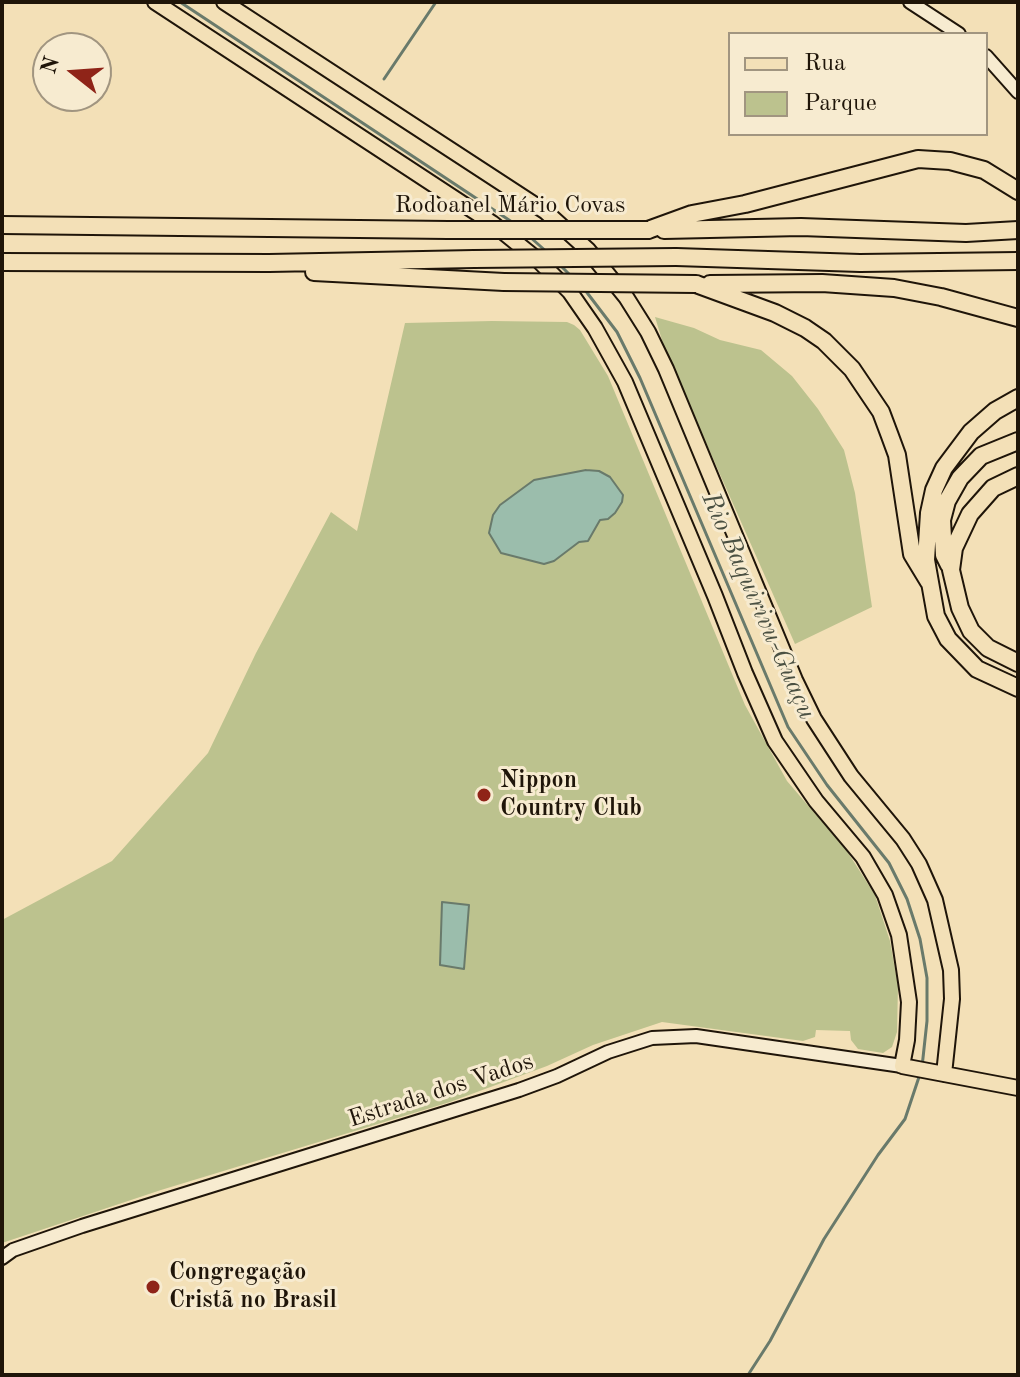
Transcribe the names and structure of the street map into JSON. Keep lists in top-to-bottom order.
{
  "streets": {
    "highway": ["Rodoanel Mário Covas"],
    "street": ["Estrada dos Vados"]
  },
  "water": ["Rio Baquirivu-Guaçu"],
  "places": ["Nippon Country Club", "Congregação Cristã no Brasil"],
  "legend": ["Rua", "Parque"],
  "north": "left"
}
